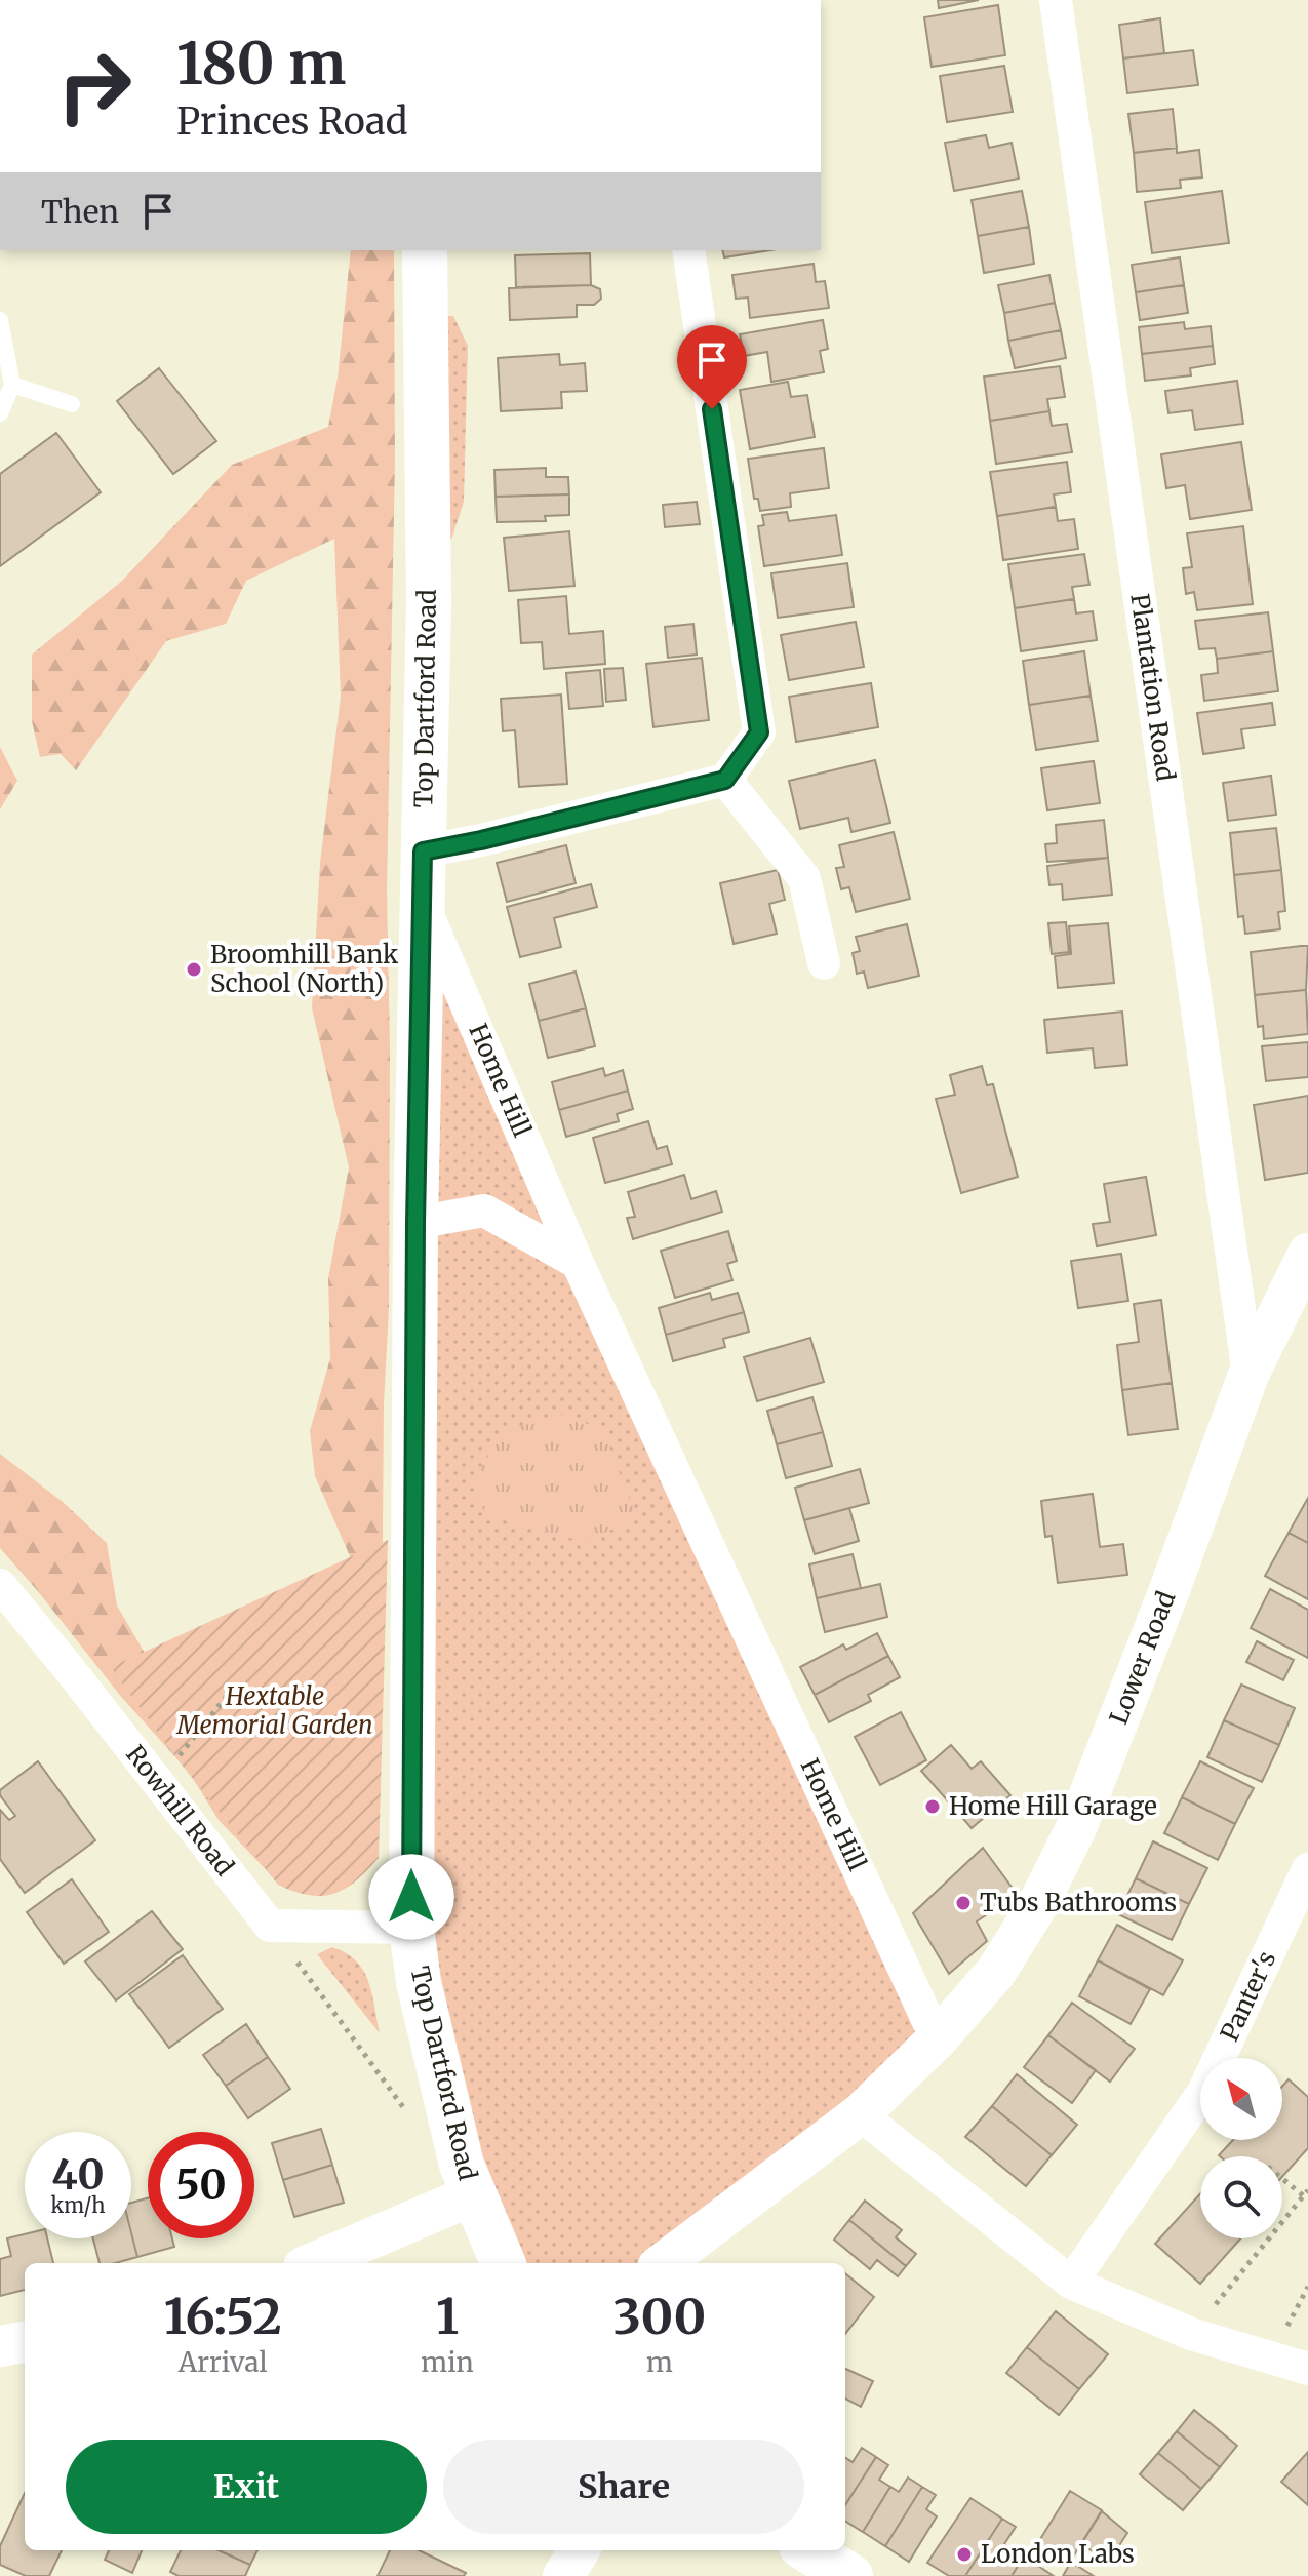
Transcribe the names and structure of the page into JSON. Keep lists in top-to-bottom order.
{
  "streets": {
    "main road": ["Top Dartford Road"],
    "street": [
      "Plantation Road",
      "Home Hill",
      "Lower Road",
      "Rowhill Road",
      "Panter's"
    ]
  },
  "crossings": [
    ["Plantation Road", "Lower Road"],
    ["Top Dartford Road", "Home Hill"],
    ["Home Hill", "Lower Road"]
  ],
  "parks": ["Hextable Memorial Garden"],
  "places": [
    "Broomhill Bank School (North)",
    "Home Hill Garage",
    "Tubs Bathrooms",
    "London Labs"
  ],
  "north": "top left",
  "page": {
    "turn": ["180 m", "Princes Road"],
    "then": "Then",
    "speed": "40 km/h",
    "limit": "50",
    "eta": [
      "16:52",
      "Arrival",
      "1",
      "min",
      "300",
      "m"
    ],
    "buttons": ["Exit", "Share"]
  }
}
